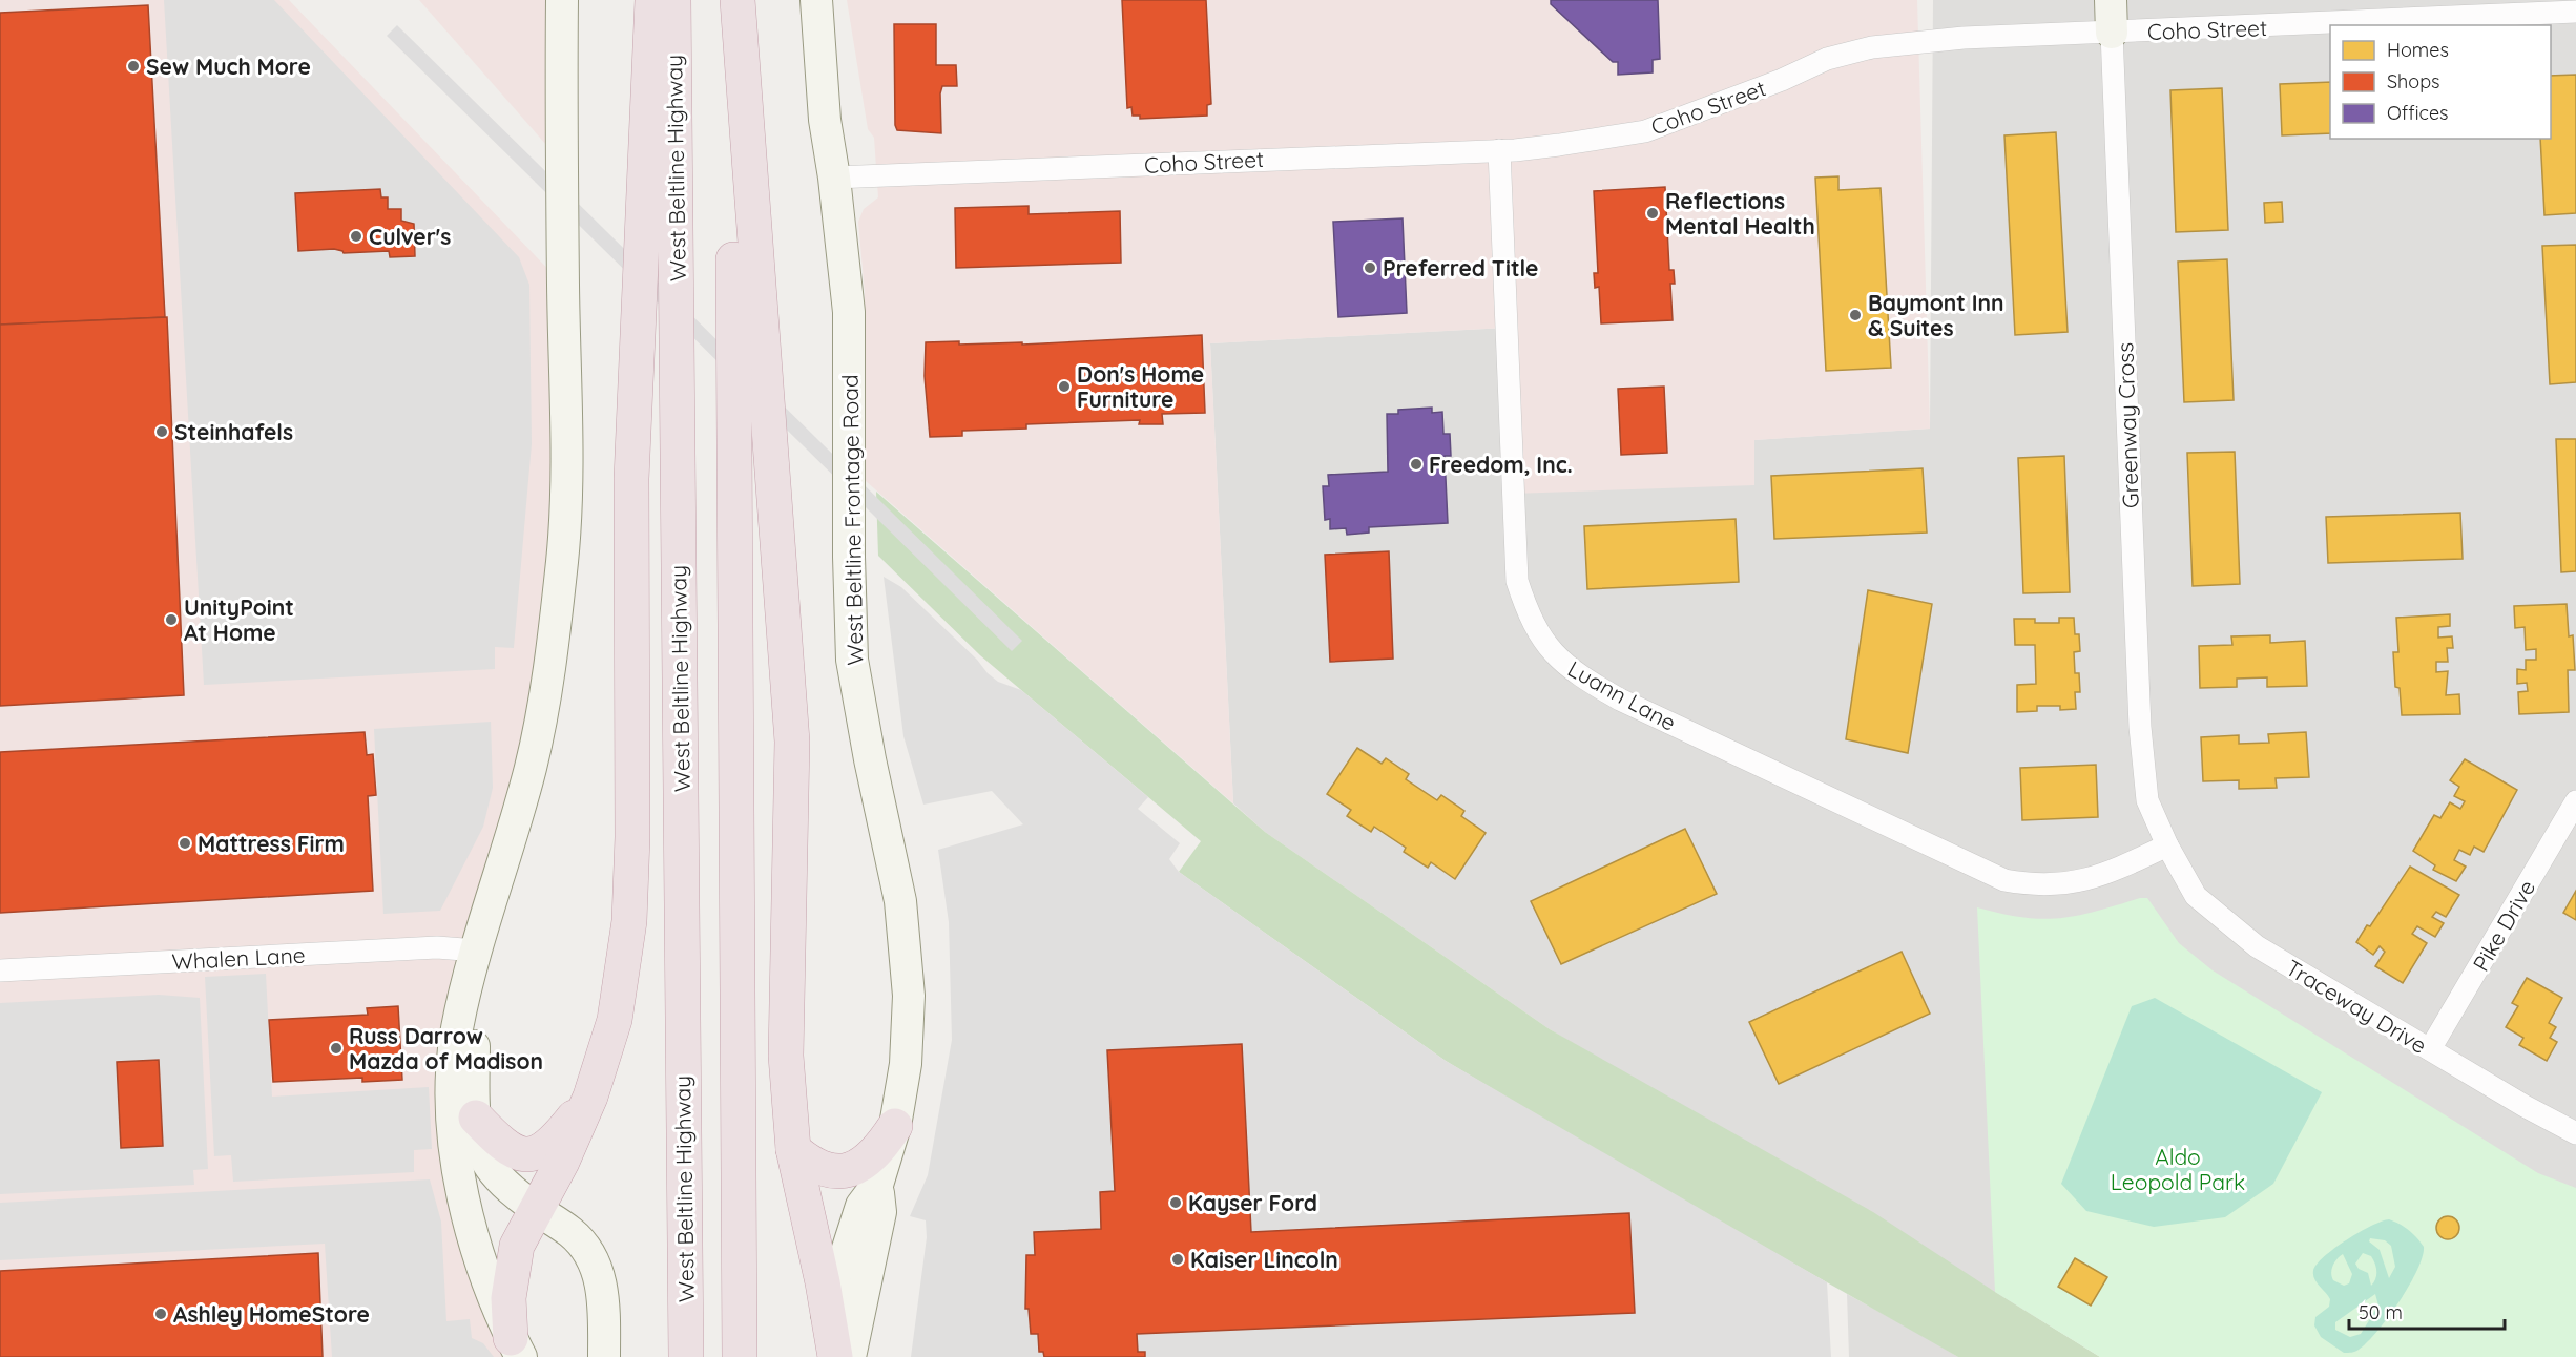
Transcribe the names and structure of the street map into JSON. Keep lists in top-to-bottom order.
{
  "streets": {
    "highway": ["West Beltline Highway"],
    "street": [
      "Coho Street",
      "Greenway Cross",
      "West Beltline Frontage Road",
      "Luann Lane",
      "Pike Drive",
      "Whalen Lane",
      "Traceway Drive"
    ]
  },
  "crossings": [
    ["Coho Street", "Greenway Cross"],
    ["Coho Street", "West Beltline Frontage Road"],
    ["Coho Street", "Luann Lane"],
    ["Greenway Cross", "Luann Lane"],
    ["Greenway Cross", "Traceway Drive"],
    ["Luann Lane", "Traceway Drive"],
    ["Pike Drive", "Traceway Drive"]
  ],
  "parks": ["Aldo Leopold Park"],
  "places": [
    "Sew Much More",
    "Reflections Mental Health",
    "Culver's",
    "Preferred Title",
    "Baymont Inn & Suites",
    "Don's Home Furniture",
    "Steinhafels",
    "Freedom, Inc.",
    "UnityPoint At Home",
    "Mattress Firm",
    "Russ Darrow Mazda of Madison",
    "Kayser Ford",
    "Kaiser Lincoln",
    "Ashley HomeStore"
  ],
  "legend": ["Homes", "Shops", "Offices"],
  "scale_bar": "50 m"
}
